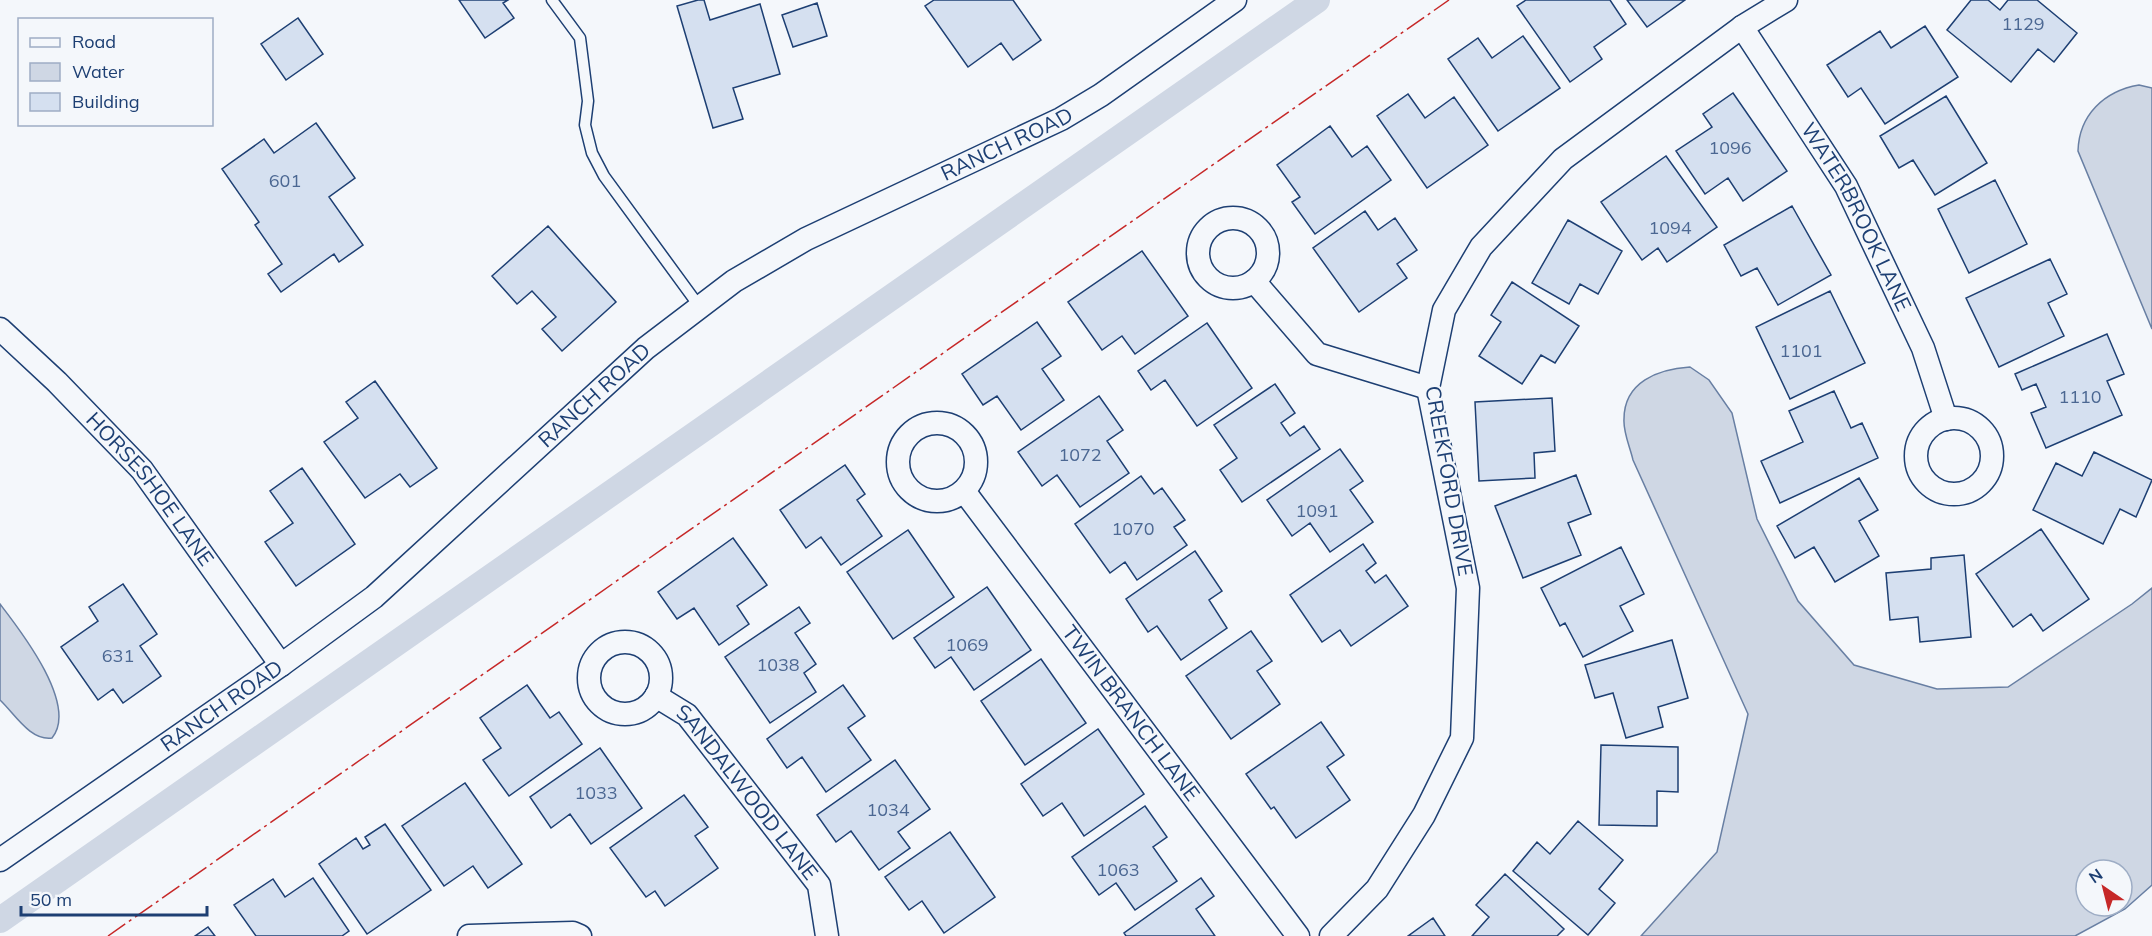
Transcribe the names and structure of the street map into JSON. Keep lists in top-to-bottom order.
{
  "streets": {
    "street": [
      "RANCH ROAD",
      "WATERBROOK LANE",
      "CREEKFORD DRIVE",
      "HORSESHOE LANE",
      "TWIN BRANCH LANE",
      "SANDALWOOD LANE"
    ]
  },
  "crossings": [
    ["RANCH ROAD", "HORSESHOE LANE"],
    ["WATERBROOK LANE", "CREEKFORD DRIVE"]
  ],
  "house_numbers": [
    "1129",
    "1096",
    "601",
    "1094",
    "1101",
    "1110",
    "1072",
    "1091",
    "1070",
    "1069",
    "631",
    "1038",
    "1033",
    "1034",
    "1063"
  ],
  "legend": ["Road", "Water", "Building"],
  "scale_bar": "50 m",
  "north": "top left"
}
